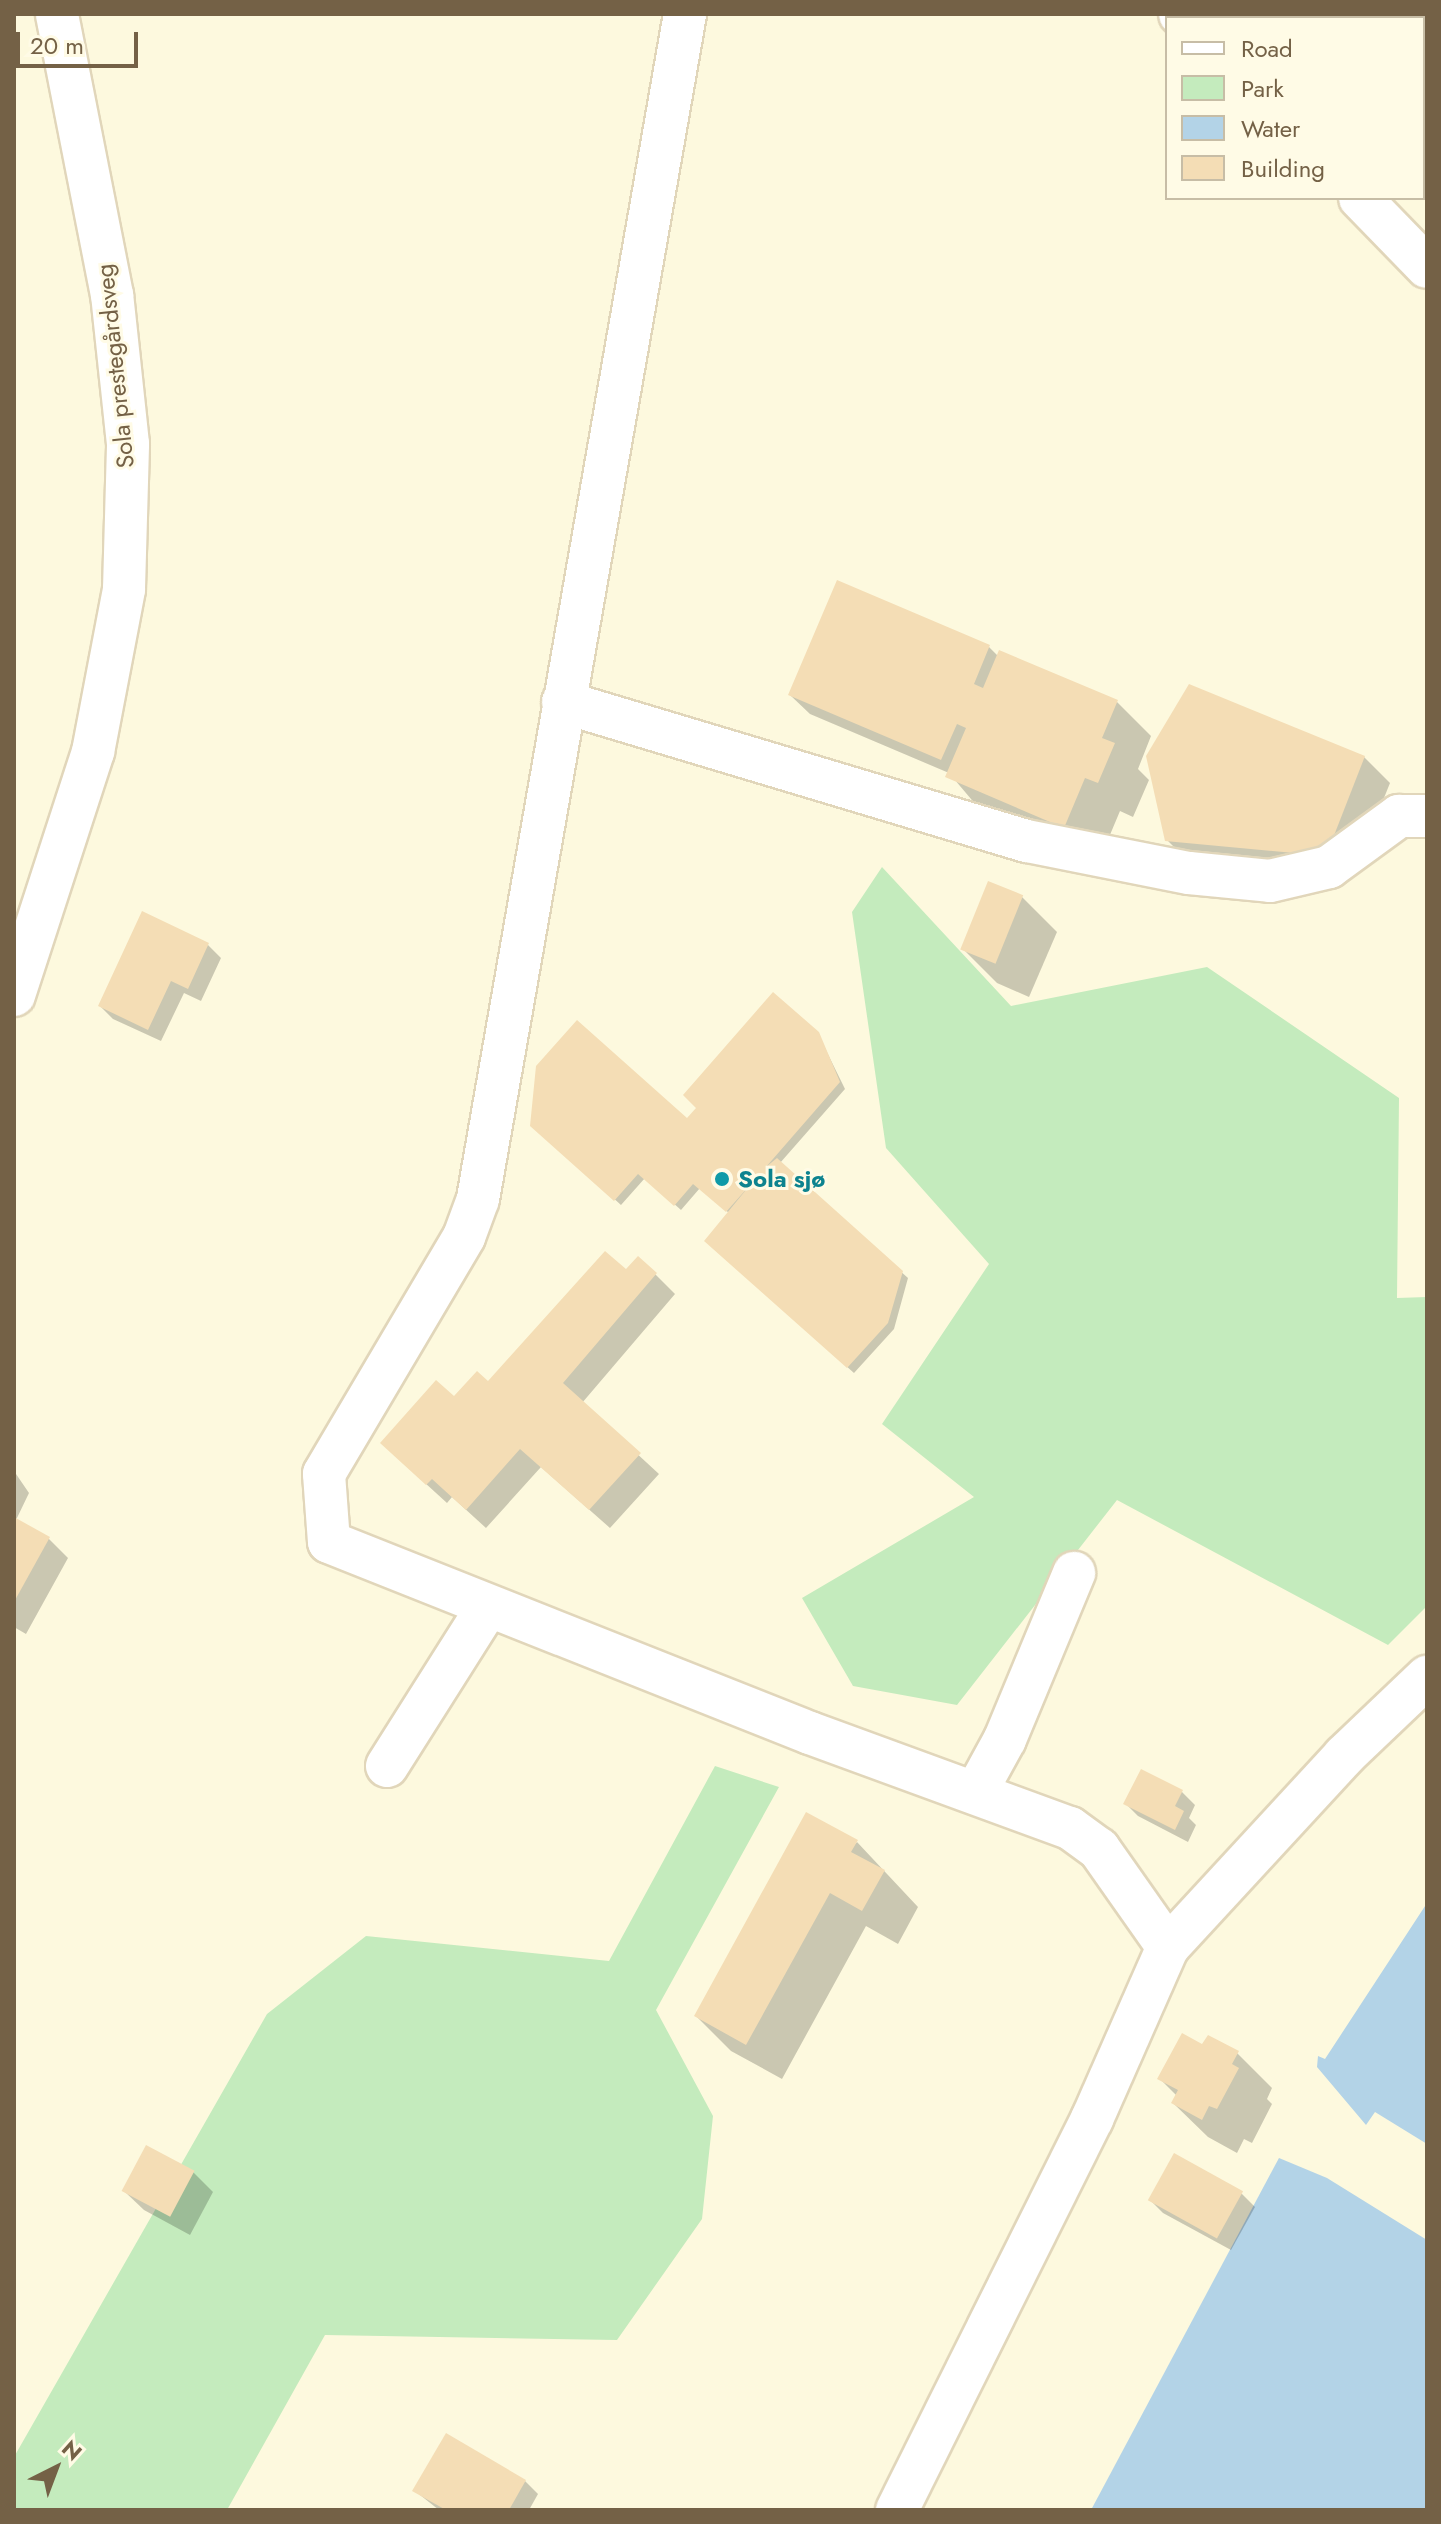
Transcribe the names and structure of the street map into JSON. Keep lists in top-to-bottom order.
{
  "streets": {
    "street": ["Sola prestegårdsveg"]
  },
  "places": ["Sola sjø"],
  "legend": [
    "Road",
    "Park",
    "Water",
    "Building"
  ],
  "scale_bar": "20 m",
  "north": "top right"
}
